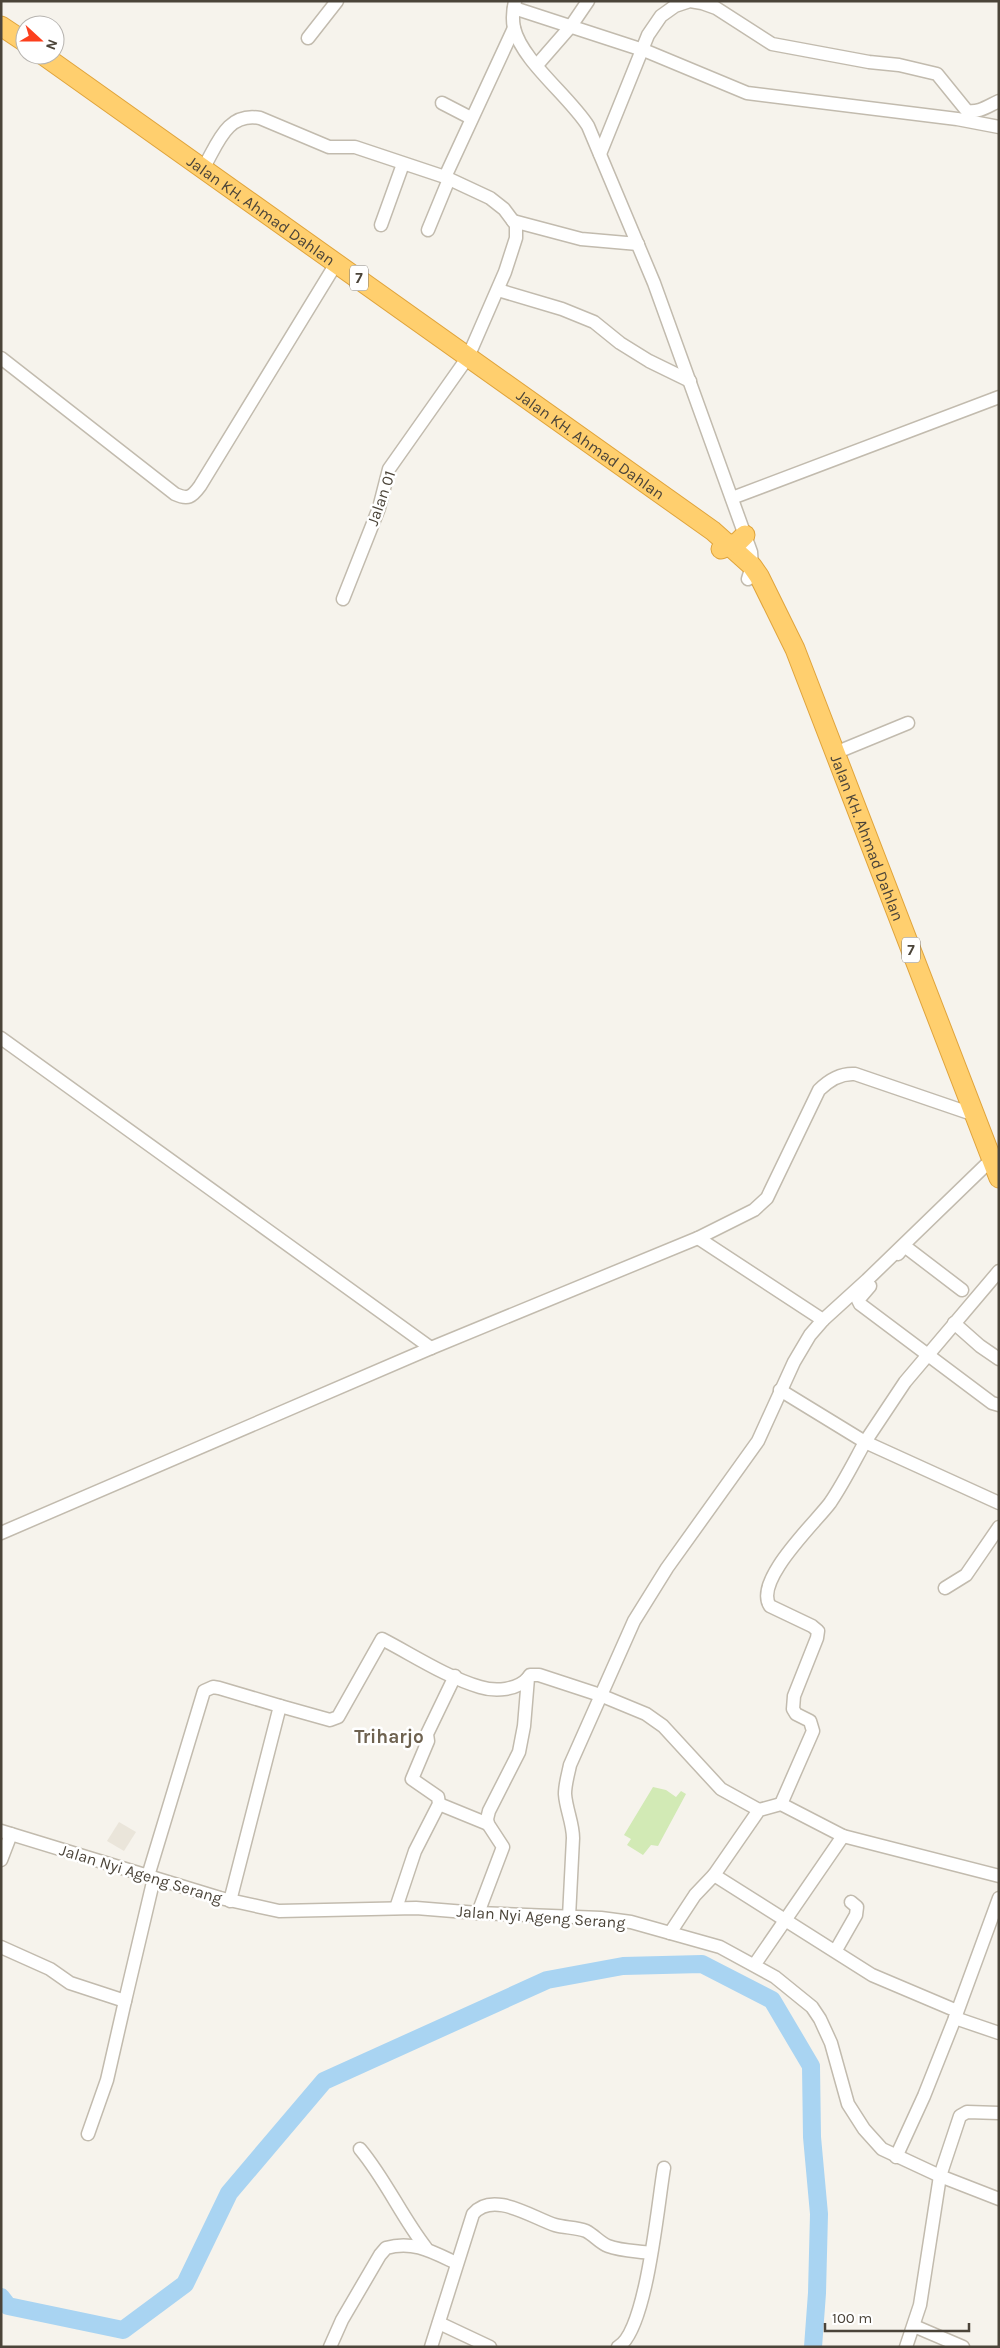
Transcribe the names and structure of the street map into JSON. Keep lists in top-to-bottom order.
{
  "streets": {
    "highway": ["Jalan KH. Ahmad Dahlan", "7"],
    "street": ["Jalan 01", "Jalan Nyi Ageng Serang"]
  },
  "crossings": [
    ["Jalan KH. Ahmad Dahlan", "Jalan 01"]
  ],
  "districts": ["Triharjo"],
  "scale_bar": "100 m",
  "north": "right"
}
